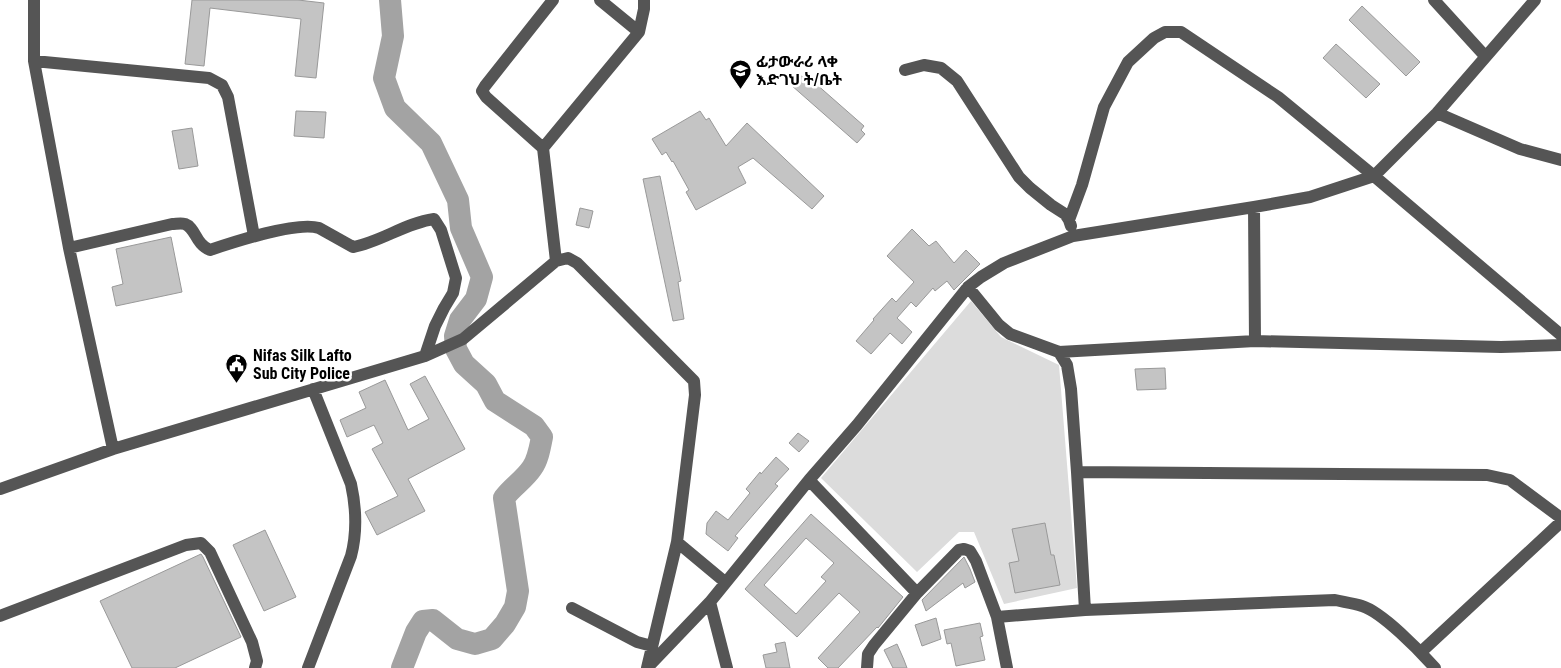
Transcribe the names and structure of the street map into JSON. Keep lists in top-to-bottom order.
{
  "places": {
    "school or university": ["ፊታውራሪ ላቀ እድገህ ት/ቤት"],
    "public building": ["Nifas Silk Lafto Sub City Police"]
  }
}
